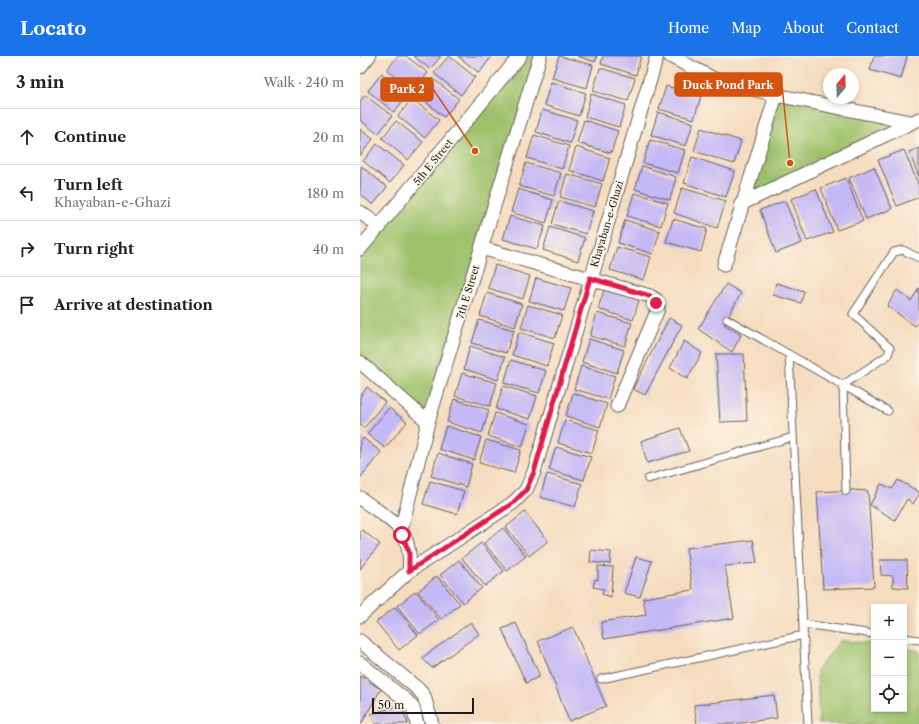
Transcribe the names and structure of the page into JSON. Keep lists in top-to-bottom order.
{
  "streets": {
    "street": ["5th E Street", "Khayaban-e-Ghazi", "7th E Street"]
  },
  "places": ["Park 2", "Duck Pond Park"],
  "scale_bar": "50 m",
  "north": "top",
  "page": {
    "header": "Locato",
    "nav": [
      "Home",
      "Map",
      "About",
      "Contact"
    ],
    "heading": ["3 min", "Walk · 240 m"],
    "list": [
      ["Continue", "20 m"],
      ["Turn left", "Khayaban-e-Ghazi", "180 m"],
      ["Turn right", "40 m"],
      "Arrive at destination"
    ],
    "map_buttons": ["+", "−"],
    "scale": "50 m"
  }
}
